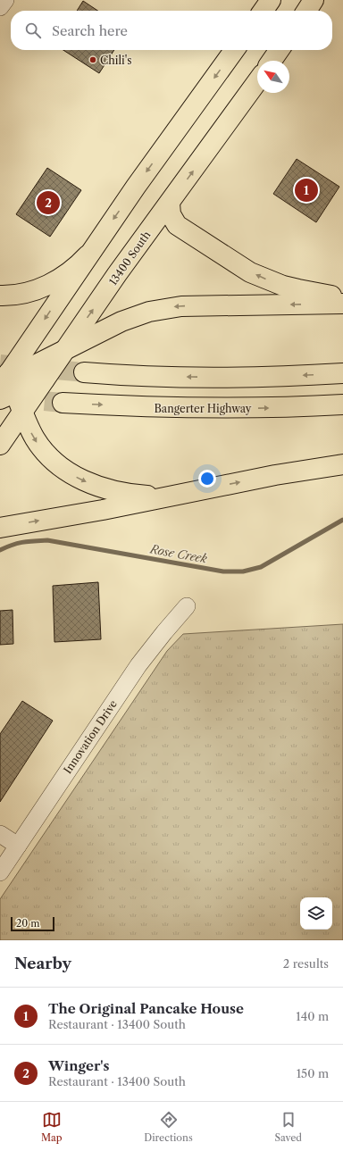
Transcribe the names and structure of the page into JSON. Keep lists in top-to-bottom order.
{
  "streets": {
    "main road": ["13400 South", "Bangerter Highway"],
    "street": ["Innovation Drive"]
  },
  "water": ["Rose Creek"],
  "places": ["Chili's"],
  "scale_bar": "20 m",
  "north": "top left",
  "page": {
    "search": "Search here",
    "pins": ["1", "2"],
    "scale": "20 m",
    "heading": ["Nearby", "2 results"],
    "list": [
      {
        "mark": "1",
        "name": "The Original Pancake House",
        "note": "Restaurant · 13400 South",
        "value": "140 m"
      },
      {
        "mark": "2",
        "name": "Winger's",
        "note": "Restaurant · 13400 South",
        "value": "150 m"
      }
    ],
    "nav": ["Map", "Directions", "Saved"]
  }
}
